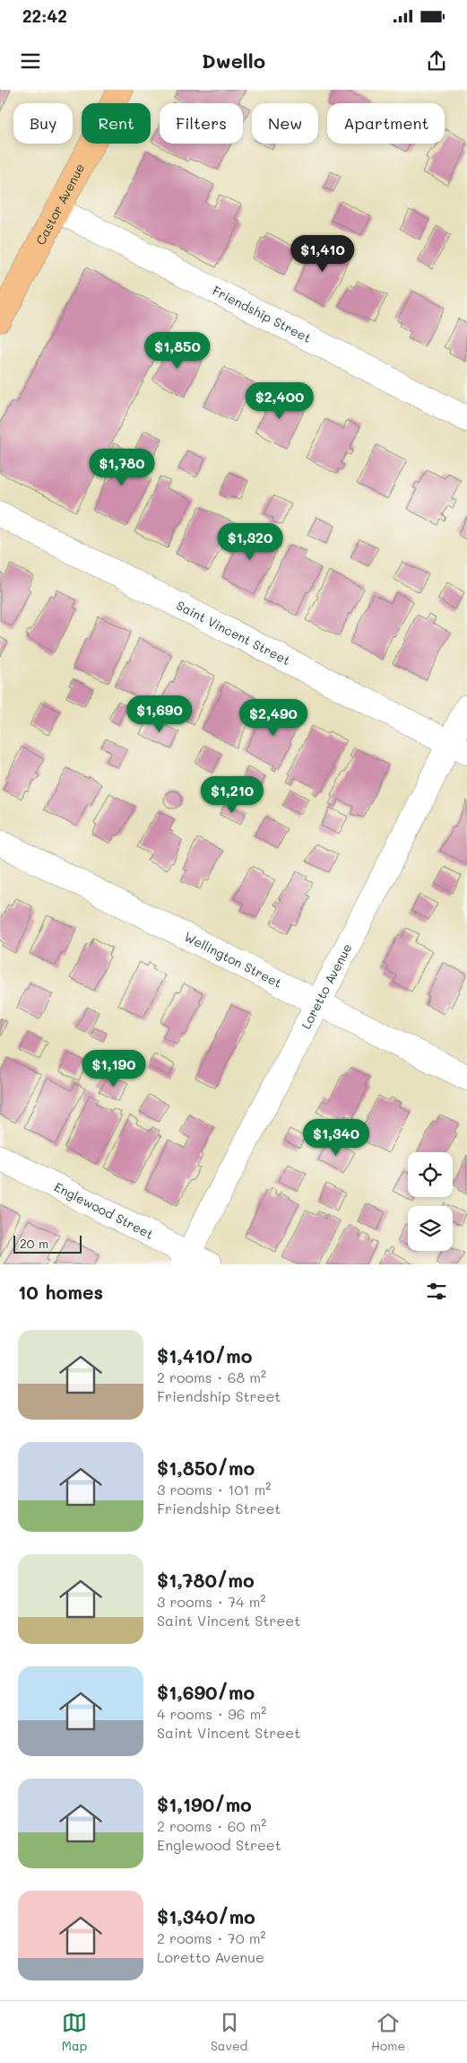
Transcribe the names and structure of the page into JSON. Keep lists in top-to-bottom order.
{
  "streets": {
    "main road": ["Castor Avenue"],
    "street": [
      "Friendship Street",
      "Saint Vincent Street",
      "Wellington Street",
      "Loretto Avenue",
      "Englewood Street"
    ]
  },
  "crossings": [
    ["Castor Avenue", "Friendship Street"],
    ["Saint Vincent Street", "Loretto Avenue"],
    ["Wellington Street", "Loretto Avenue"],
    ["Loretto Avenue", "Englewood Street"]
  ],
  "scale_bar": "20 m",
  "page": {
    "status": "22:42",
    "header": "Dwello",
    "chip": [
      "Buy",
      "Rent",
      "Filters",
      "New",
      "Apartment"
    ],
    "price": [
      "$1,410",
      "$1,850",
      "$2,400",
      "$1,780",
      "$1,320",
      "$1,690",
      "$2,490",
      "$1,210",
      "$1,190",
      "$1,340"
    ],
    "scale": "20 m",
    "heading": "10 homes",
    "list": [
      {
        "name": "$1,410/mo",
        "note": "2 rooms · 68 m² · Friendship Street"
      },
      {
        "name": "$1,850/mo",
        "note": "3 rooms · 101 m² · Friendship Street"
      },
      {
        "name": "$1,780/mo",
        "note": "3 rooms · 74 m² · Saint Vincent Street"
      },
      {
        "name": "$1,690/mo",
        "note": "4 rooms · 96 m² · Saint Vincent Street"
      },
      {
        "name": "$1,190/mo",
        "note": "2 rooms · 60 m² · Englewood Street"
      },
      {
        "name": "$1,340/mo",
        "note": "2 rooms · 70 m² · Loretto Avenue"
      }
    ],
    "tabs": ["Map", "Saved", "Home"]
  }
}
